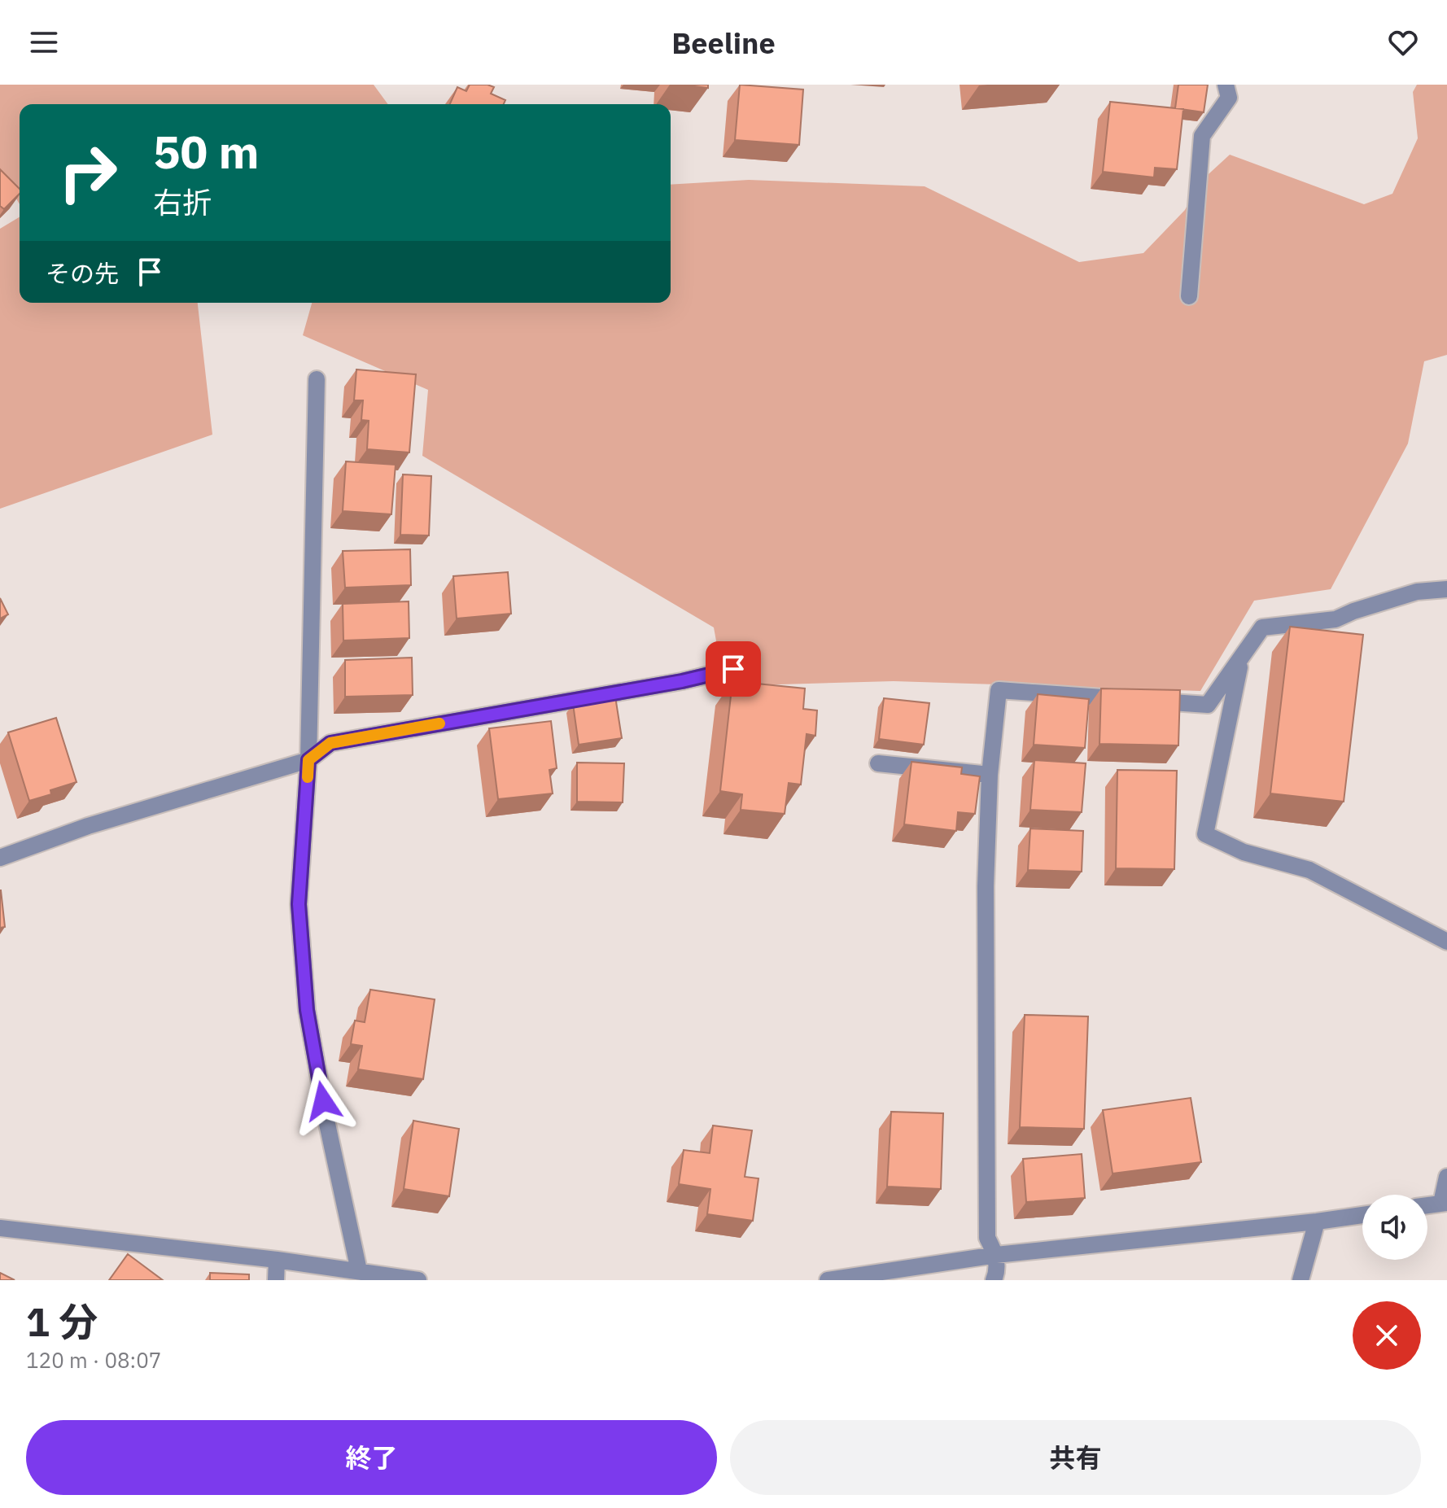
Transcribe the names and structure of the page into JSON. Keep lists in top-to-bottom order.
{
  "page": {
    "header": "Beeline",
    "turn": ["50 m", "右折"],
    "then": "その先",
    "heading": ["1 分", "120 m · 08:07"],
    "buttons": ["終了", "共有"]
  }
}
